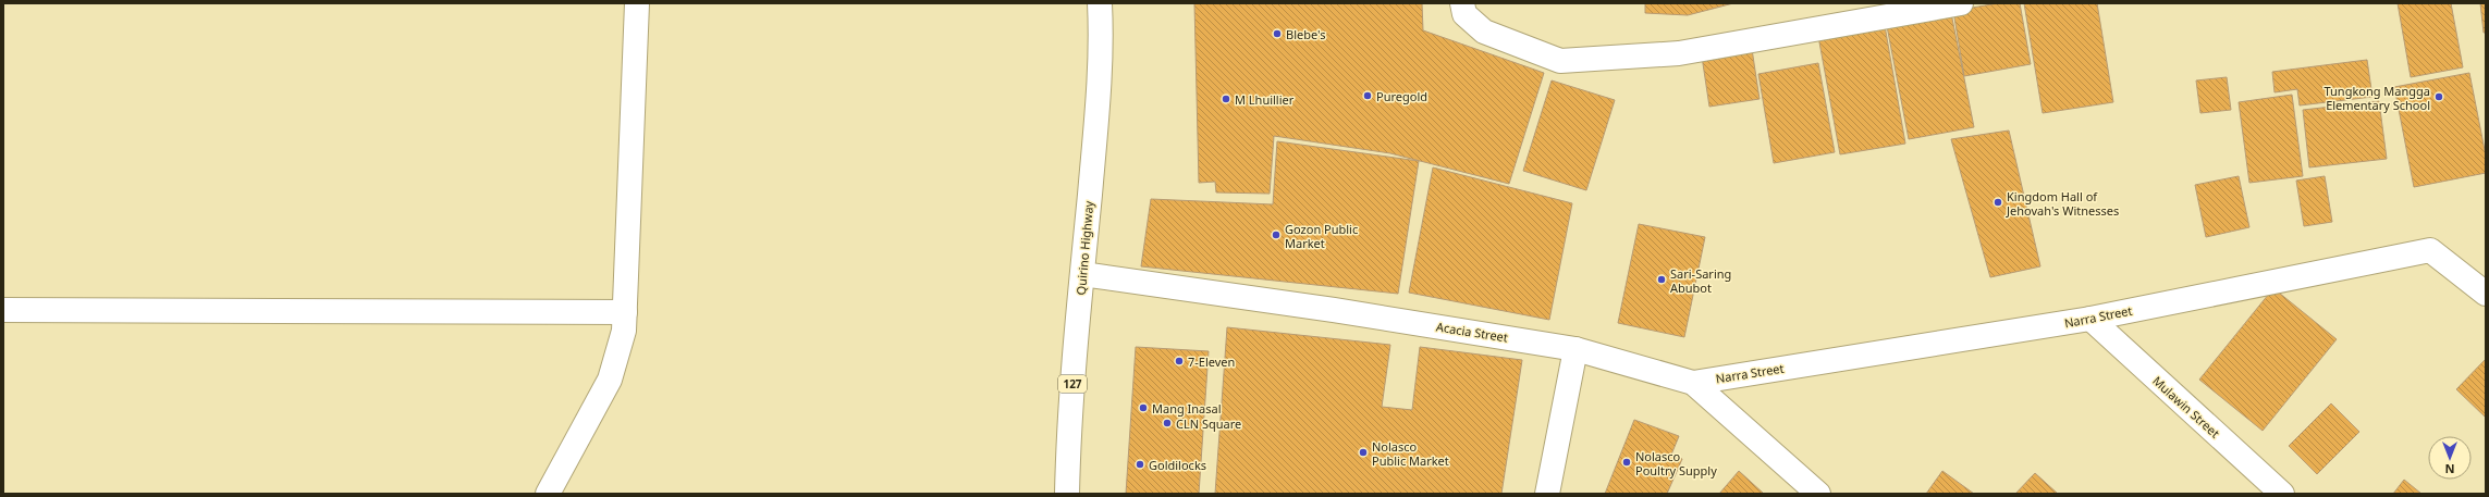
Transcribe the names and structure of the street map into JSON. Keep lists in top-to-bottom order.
{
  "streets": {
    "street": [
      "Quirino Highway",
      "Narra Street",
      "Acacia Street",
      "127",
      "Mulawin Street"
    ]
  },
  "crossings": [
    ["Quirino Highway", "Acacia Street"],
    ["Narra Street", "Acacia Street"],
    ["Narra Street", "Mulawin Street"]
  ],
  "places": [
    "Blebe's",
    "Puregold",
    "Tungkong Mangga Elementary School",
    "M Lhuillier",
    "Kingdom Hall of Jehovah's Witnesses",
    "Gozon Public Market",
    "Sari-Saring Abubot",
    "7-Eleven",
    "Mang Inasal",
    "CLN Square",
    "Nolasco Public Market",
    "Nolasco Poultry Supply",
    "Goldilocks"
  ],
  "north": "bottom"
}
